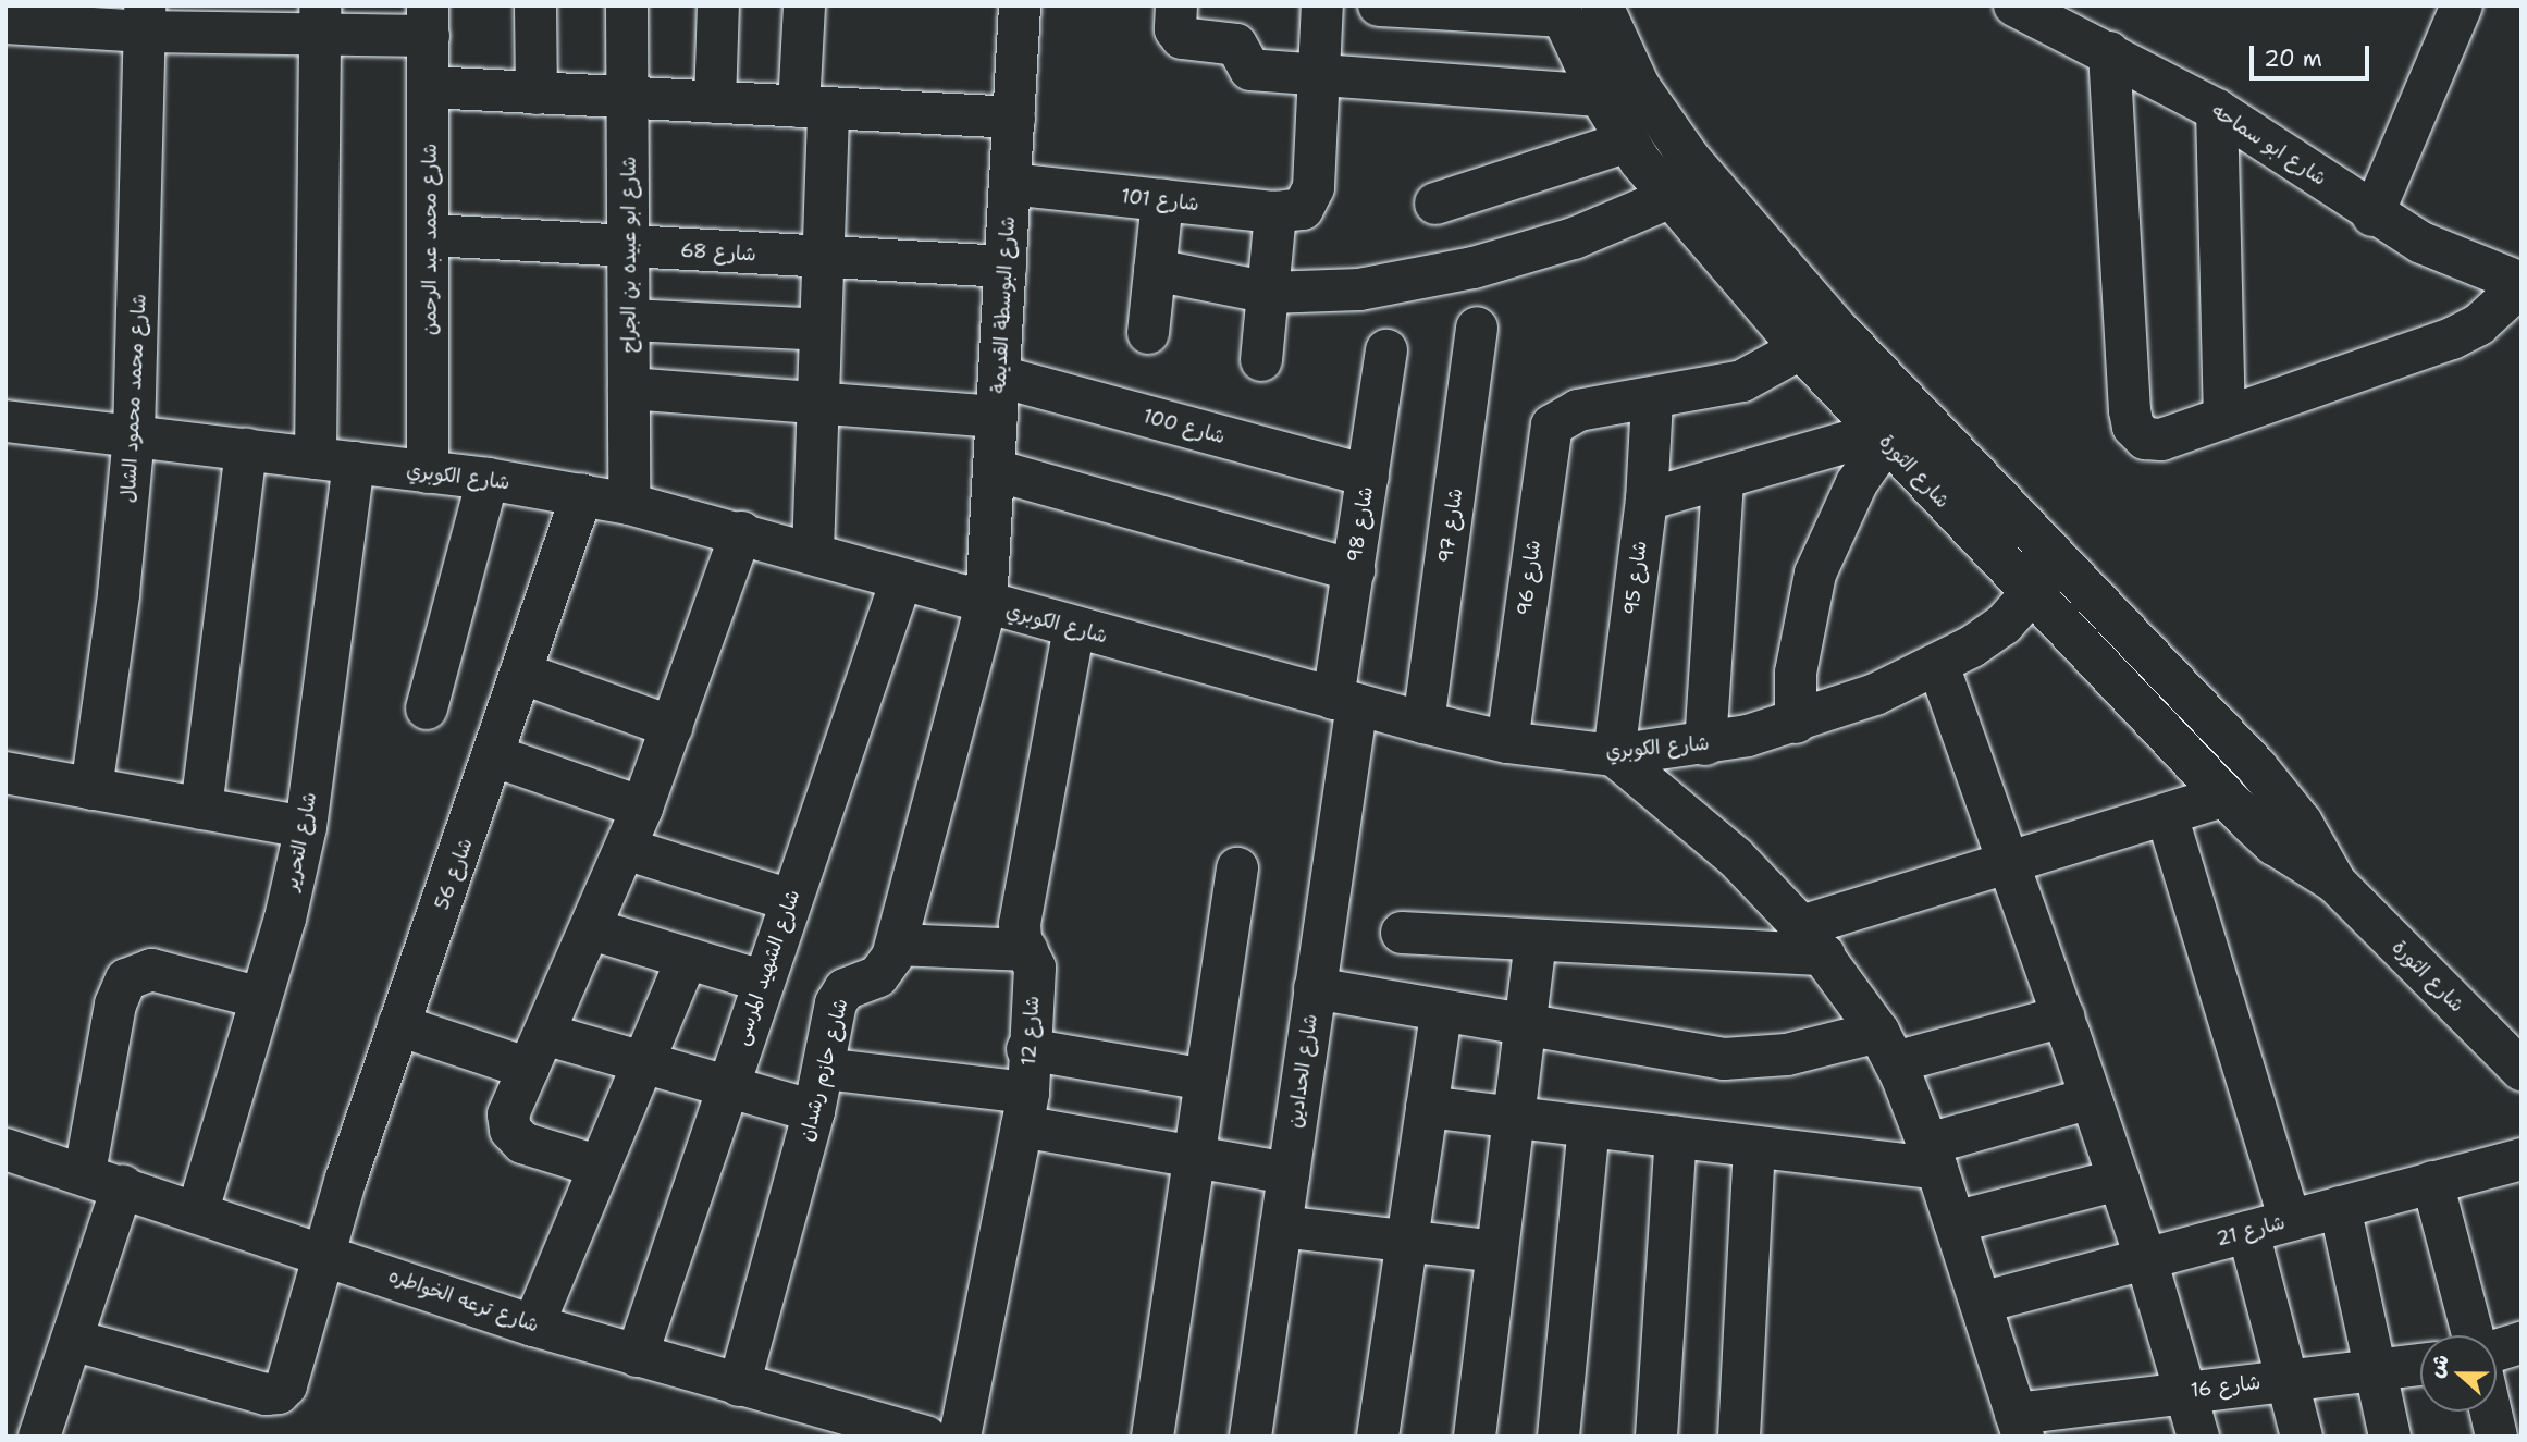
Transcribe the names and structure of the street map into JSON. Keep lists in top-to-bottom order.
{
  "streets": {
    "street": [
      "شارع ابو سماحه",
      "شارع 101",
      "شارع محمد عبد الرحمن",
      "شارع 68",
      "شارع ابو عبيده بن الجراح",
      "شارع البوسطة القديمة",
      "شارع محمد محمود الشال",
      "شارع 100",
      "شارع الثورة",
      "شارع الكوبري",
      "شارع 98",
      "شارع 97",
      "شارع 96",
      "شارع 95",
      "شارع التحرير",
      "شارع 56",
      "شارع الشهيد المرسى",
      "شارع 12",
      "شارع حازم رشدان",
      "شارع الحدادين",
      "شارع 21",
      "شارع ترعه الخواطره",
      "شارع 16"
    ]
  },
  "crossings": [
    ["شارع 101", "شارع البوسطة القديمة"],
    ["شارع محمد عبد الرحمن", "شارع 68"],
    ["شارع محمد عبد الرحمن", "شارع الكوبري"],
    ["شارع 68", "شارع ابو عبيده بن الجراح"],
    ["شارع 68", "شارع البوسطة القديمة"],
    ["شارع ابو عبيده بن الجراح", "شارع 100"],
    ["شارع ابو عبيده بن الجراح", "شارع الكوبري"],
    ["شارع البوسطة القديمة", "شارع 100"],
    ["شارع البوسطة القديمة", "شارع الكوبري"],
    ["شارع البوسطة القديمة", "شارع حازم رشدان"],
    ["شارع محمد محمود الشال", "شارع الكوبري"],
    ["شارع 100", "شارع 98"],
    ["شارع الثورة", "شارع الكوبري"],
    ["شارع الكوبري", "شارع 98"],
    ["شارع الكوبري", "شارع 97"],
    ["شارع الكوبري", "شارع 96"],
    ["شارع الكوبري", "شارع 95"],
    ["شارع الكوبري", "شارع التحرير"],
    ["شارع الكوبري", "شارع 56"],
    ["شارع الكوبري", "شارع الشهيد المرسى"],
    ["شارع الكوبري", "شارع 12"],
    ["شارع الكوبري", "شارع حازم رشدان"],
    ["شارع الكوبري", "شارع الحدادين"],
    ["شارع 98", "شارع الحدادين"],
    ["شارع 96", "شارع 95"],
    ["شارع التحرير", "شارع ترعه الخواطره"],
    ["شارع 56", "شارع ترعه الخواطره"],
    ["شارع الشهيد المرسى", "شارع ترعه الخواطره"],
    ["شارع حازم رشدان", "شارع ترعه الخواطره"]
  ],
  "scale_bar": "20 m",
  "north": "left"
}
